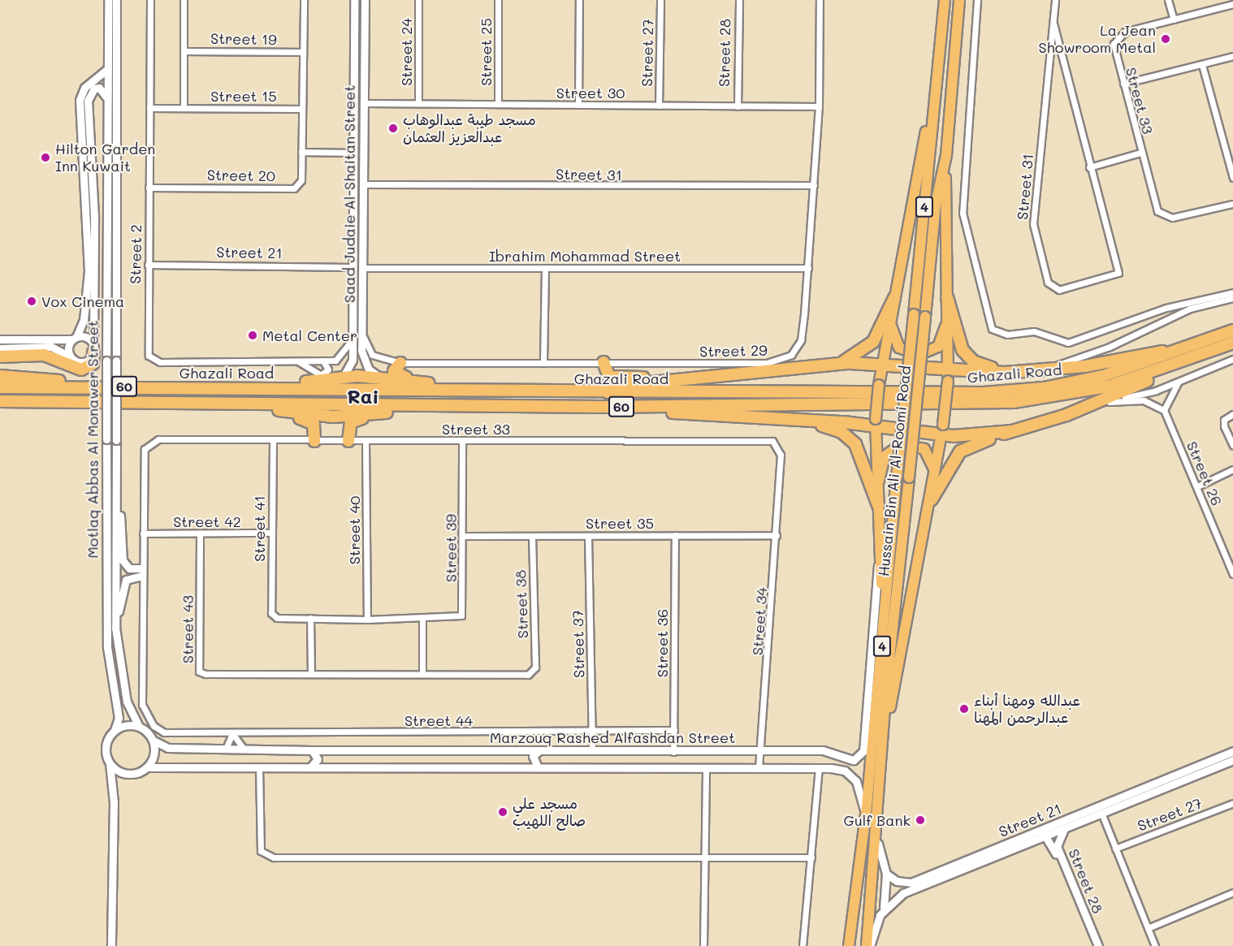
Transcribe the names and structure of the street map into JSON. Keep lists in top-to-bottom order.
{
  "streets": {
    "highway": [
      "4",
      "Ghazali Road",
      "60",
      "Hussain Bin Ali Al-Roomi Road"
    ],
    "street": [
      "Street 19",
      "Street 24",
      "Street 25",
      "Street 27",
      "Street 28",
      "Street 30",
      "Street 15",
      "Street 33",
      "Street 31",
      "Street 20",
      "Saad Judaie Al-Shaitan Street",
      "Street 21",
      "Street 2",
      "Ibrahim Mohammad Street",
      "Street 29",
      "Motlaq Abbas Al Monawer Street",
      "Street 26",
      "Street 42",
      "Street 35",
      "Street 41",
      "Street 40",
      "Street 39",
      "Street 38",
      "Street 34",
      "Street 43",
      "Street 36",
      "Street 37",
      "Street 44",
      "Marzouq Rashed Alfashdan Street"
    ]
  },
  "crossings": [
    ["Street 19", "Street 20"],
    ["Street 24", "Street 30"],
    ["Street 25", "Street 30"],
    ["Street 27", "Street 30"],
    ["Street 28", "Street 30"],
    ["Street 28", "Street 21"],
    ["Street 30", "Saad Judaie Al-Shaitan Street"],
    ["Street 30", "Street 29"],
    ["Street 15", "Street 20"],
    ["Street 15", "Street 2"],
    ["Street 33", "Street 41"],
    ["Street 33", "Street 40"],
    ["Street 33", "Street 39"],
    ["Street 33", "Street 34"],
    ["Street 33", "Street 44"],
    ["Street 31", "Saad Judaie Al-Shaitan Street"],
    ["Street 31", "Street 29"],
    ["Street 20", "Street 2"],
    ["Saad Judaie Al-Shaitan Street", "Street 21"],
    ["Saad Judaie Al-Shaitan Street", "Street 2"],
    ["Saad Judaie Al-Shaitan Street", "Ibrahim Mohammad Street"],
    ["Saad Judaie Al-Shaitan Street", "Street 29"],
    ["Street 21", "Street 2"],
    ["Ibrahim Mohammad Street", "Street 29"],
    ["Motlaq Abbas Al Monawer Street", "Marzouq Rashed Alfashdan Street"],
    ["Hussain Bin Ali Al-Roomi Road", "Marzouq Rashed Alfashdan Street"],
    ["Street 42", "Street 41"],
    ["Street 42", "Street 43"],
    ["Street 42", "Street 44"],
    ["Street 35", "Street 39"],
    ["Street 35", "Street 38"],
    ["Street 35", "Street 34"],
    ["Street 35", "Street 36"],
    ["Street 35", "Street 37"],
    ["Street 41", "Street 39"],
    ["Street 40", "Street 39"],
    ["Street 38", "Street 43"],
    ["Street 34", "Marzouq Rashed Alfashdan Street"],
    ["Street 36", "Street 44"],
    ["Street 36", "Marzouq Rashed Alfashdan Street"],
    ["Street 37", "Street 44"],
    ["Street 37", "Marzouq Rashed Alfashdan Street"]
  ],
  "districts": ["Rai"],
  "places": [
    "La Jean Showroom Metal",
    "مسجد طيبة عبدالوهاب عبدالعزيز العثمان",
    "Hilton Garden Inn Kuwait",
    "Vox Cinema",
    "Metal Center",
    "عبدالله ومهنا أبناء عبدالرحمن المهنا",
    "مسجد علي صالح اللهيب",
    "Gulf Bank"
  ]
}
